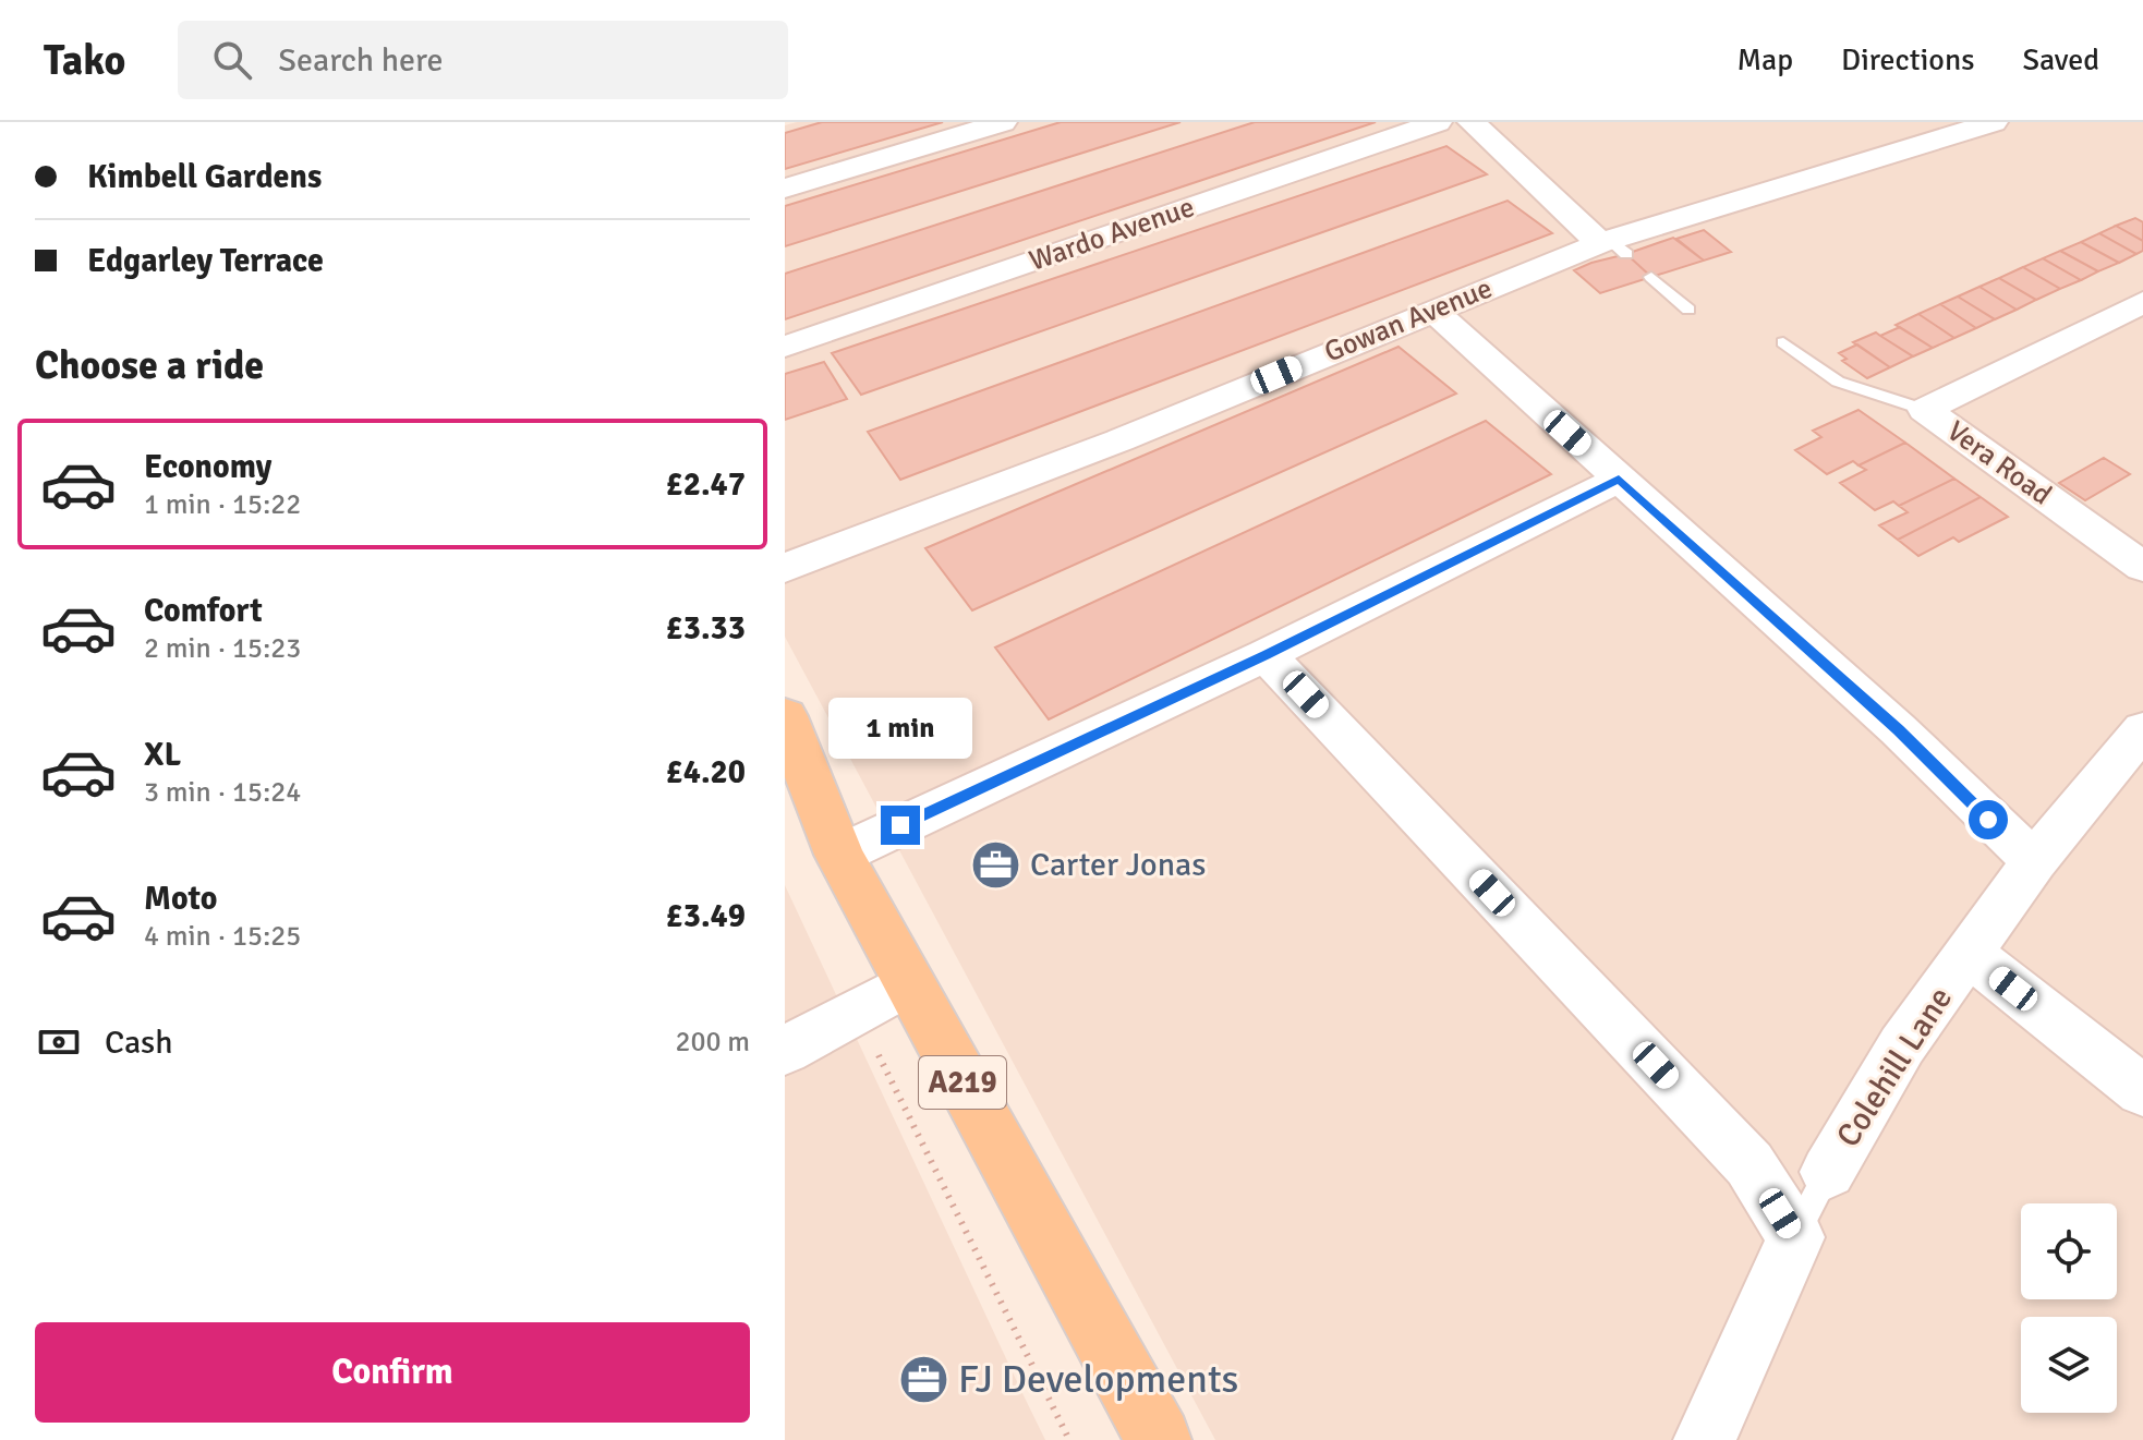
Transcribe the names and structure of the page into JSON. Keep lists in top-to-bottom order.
{
  "streets": {
    "main road": ["A219"],
    "street": [
      "Wardo Avenue",
      "Gowan Avenue",
      "Vera Road",
      "Colehill Lane"
    ]
  },
  "places": {
    "office": ["Carter Jonas", "FJ Developments"]
  },
  "page": {
    "header": "Tako",
    "search": "Search here",
    "nav": ["Map", "Directions", "Saved"],
    "banner": ["Kimbell Gardens", "Edgarley Terrace"],
    "heading": "Choose a ride",
    "list": [
      {
        "name": "Economy",
        "note": "1 min · 15:22",
        "value": "£2.47"
      },
      {
        "name": "Comfort",
        "note": "2 min · 15:23",
        "value": "£3.33"
      },
      {
        "name": "XL",
        "note": "3 min · 15:24",
        "value": "£4.20"
      },
      {
        "name": "Moto",
        "note": "4 min · 15:25",
        "value": "£3.49"
      }
    ],
    "bubble": "1 min",
    "pay": ["Cash", "200 m"],
    "buttons": "Confirm"
  }
}
